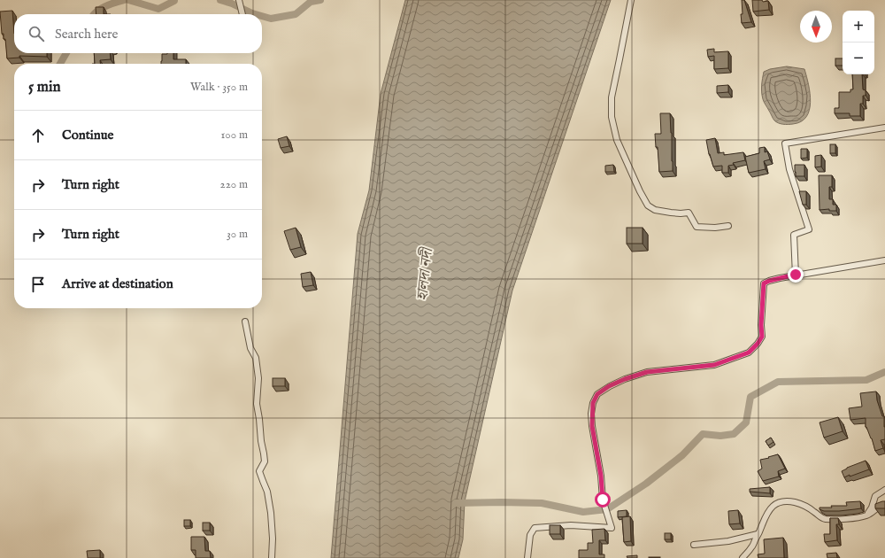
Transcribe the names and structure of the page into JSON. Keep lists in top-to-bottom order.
{
  "water": ["হালদা নদী"],
  "north": "bottom",
  "page": {
    "map_buttons": ["+", "−"],
    "search": "Search here",
    "heading": ["5 min", "Walk · 350 m"],
    "list": [
      ["Continue", "100 m"],
      ["Turn right", "220 m"],
      ["Turn right", "30 m"],
      "Arrive at destination"
    ]
  }
}
